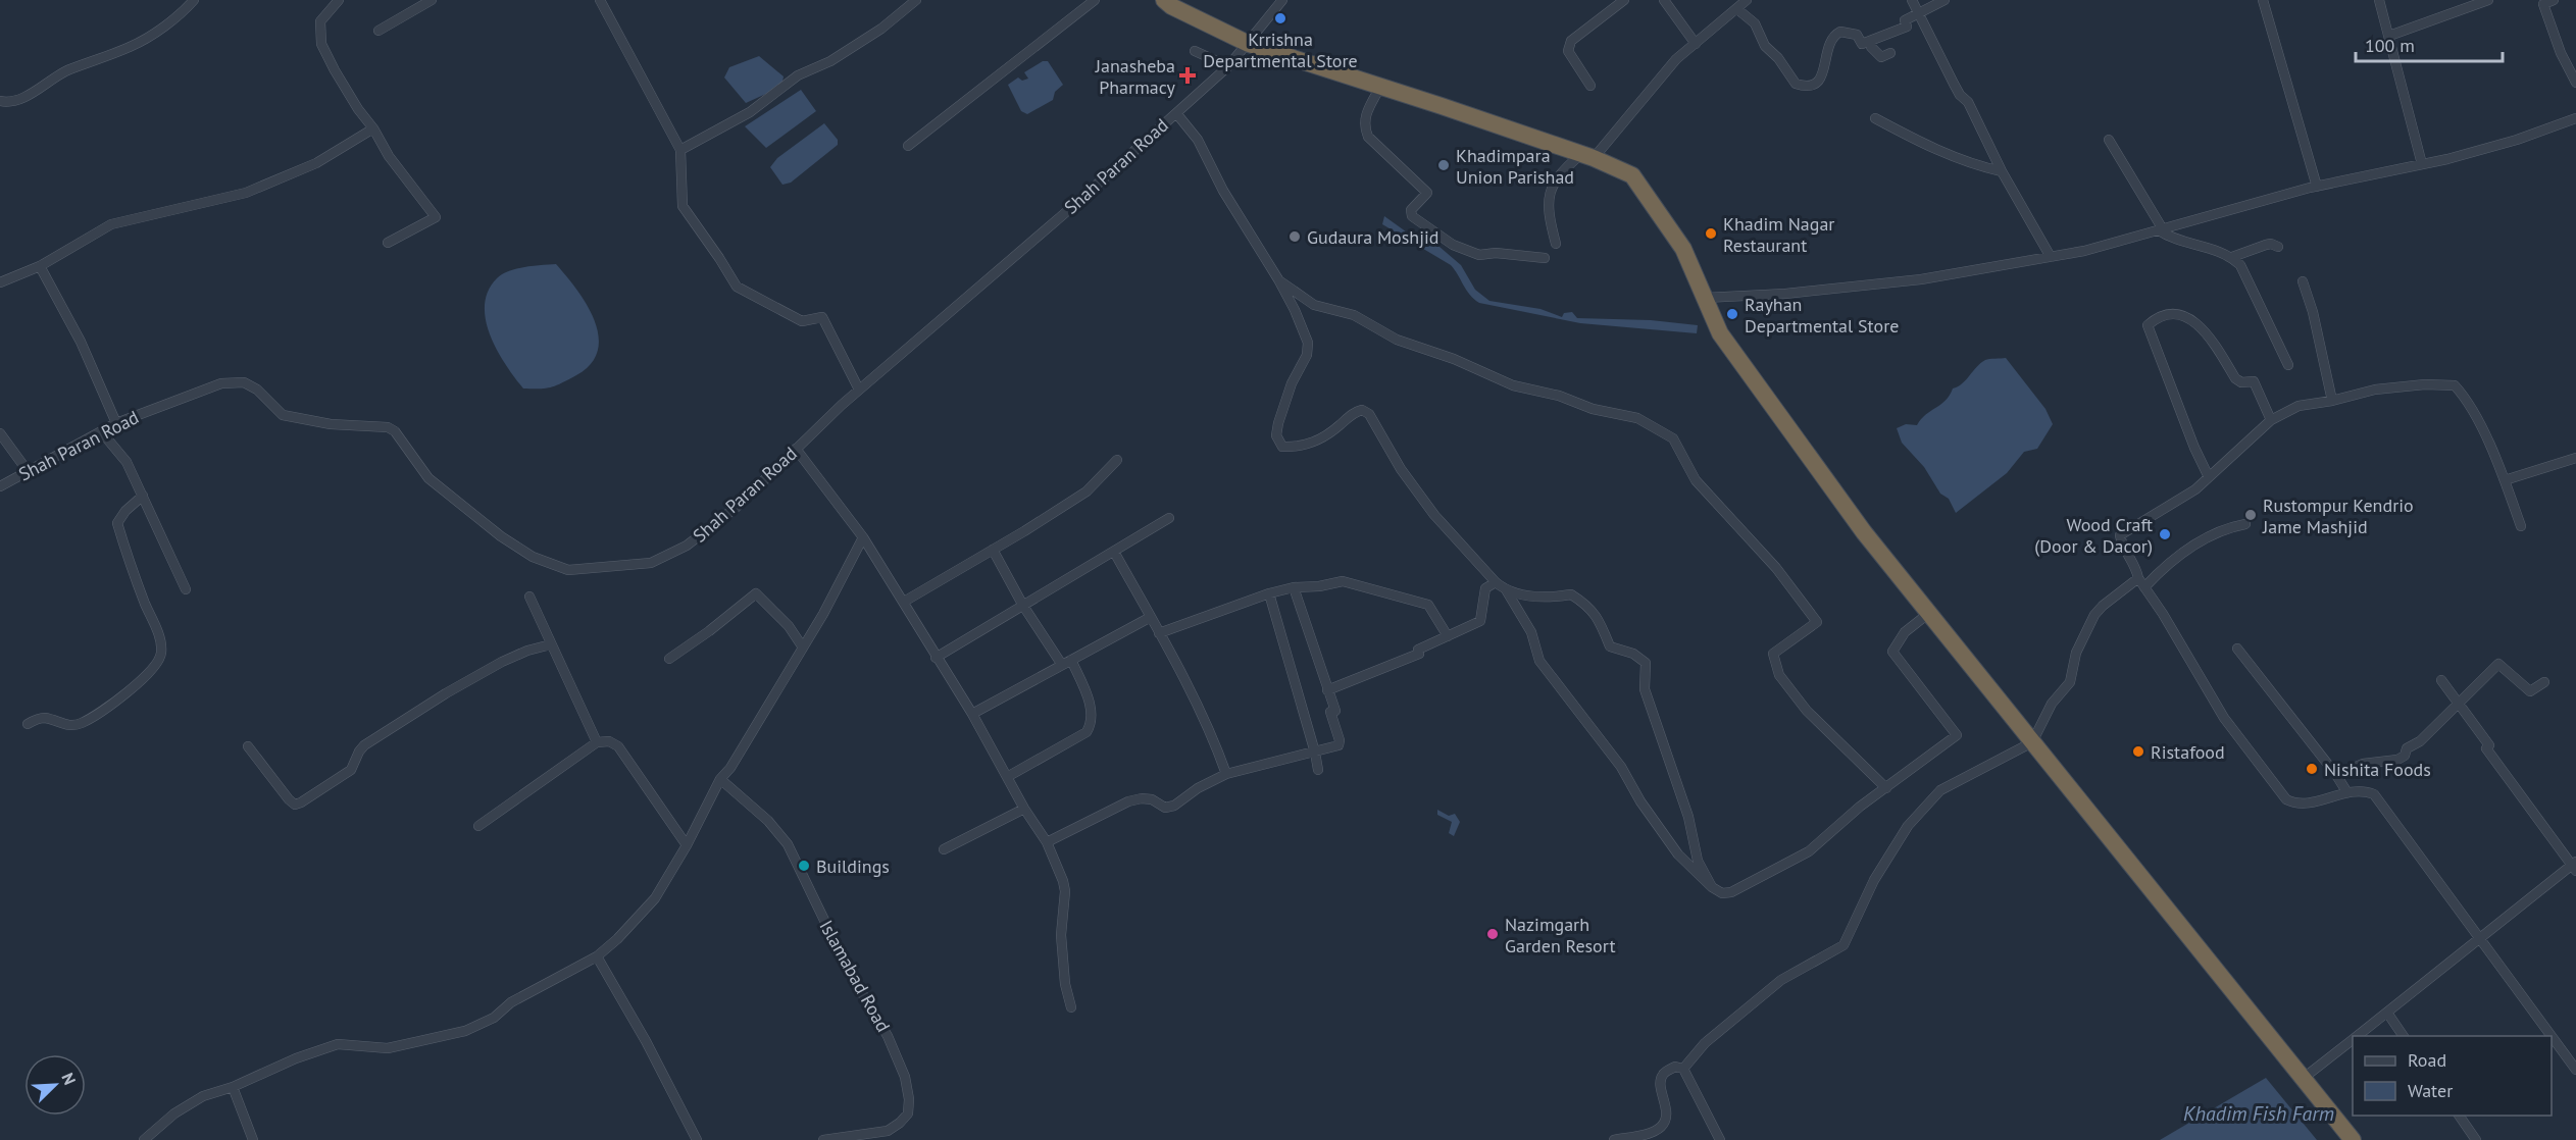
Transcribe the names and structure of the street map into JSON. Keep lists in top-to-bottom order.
{
  "streets": {
    "street": ["Shah Paran Road", "Islamabad Road"]
  },
  "water": ["Khadim Fish Farm"],
  "places": {
    "other": [
      "Krrishna Departmental Store",
      "Khadimpara Union Parishad",
      "Khadim Nagar Restaurant",
      "Gudaura Moshjid",
      "Rayhan Departmental Store",
      "Rustompur Kendrio Jame Mashjid",
      "Wood Craft (Door & Dacor)",
      "Ristafood",
      "Nishita Foods",
      "Buildings",
      "Nazimgarh Garden Resort"
    ],
    "health": ["Janasheba Pharmacy"]
  },
  "legend": ["Road", "Water"],
  "scale_bar": "100 m",
  "north": "top right"
}
